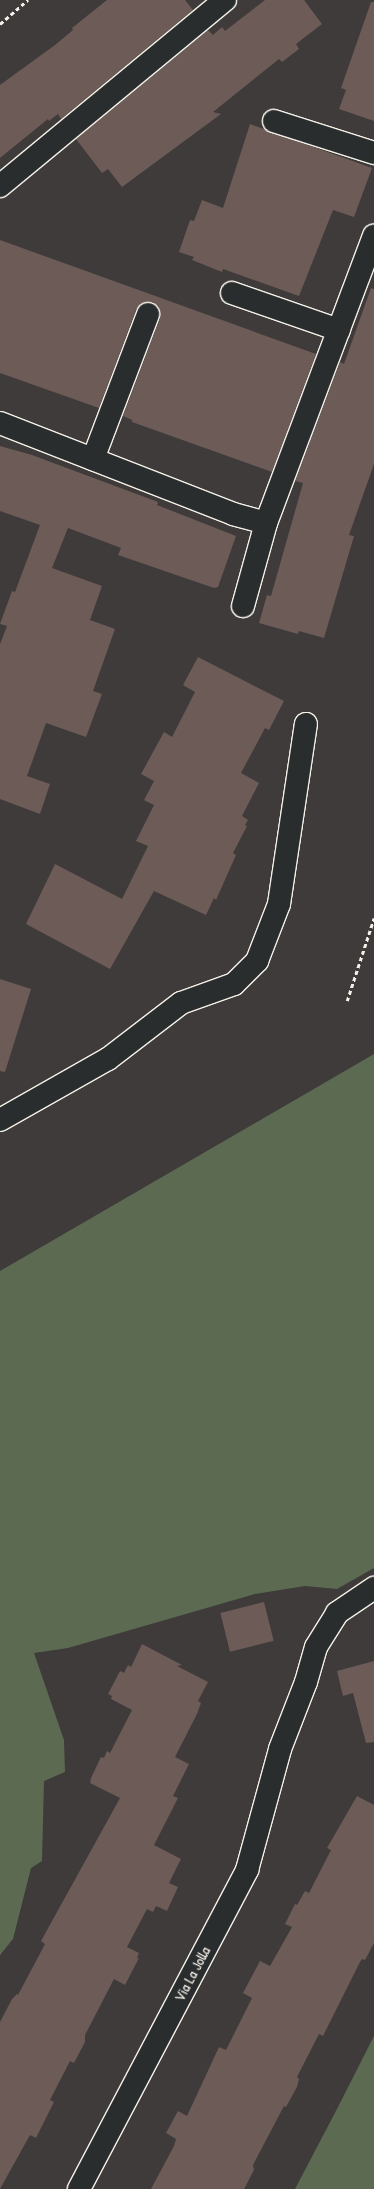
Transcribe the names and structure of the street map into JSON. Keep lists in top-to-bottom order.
{
  "streets": {
    "street": ["Via La Jolla"]
  }
}
